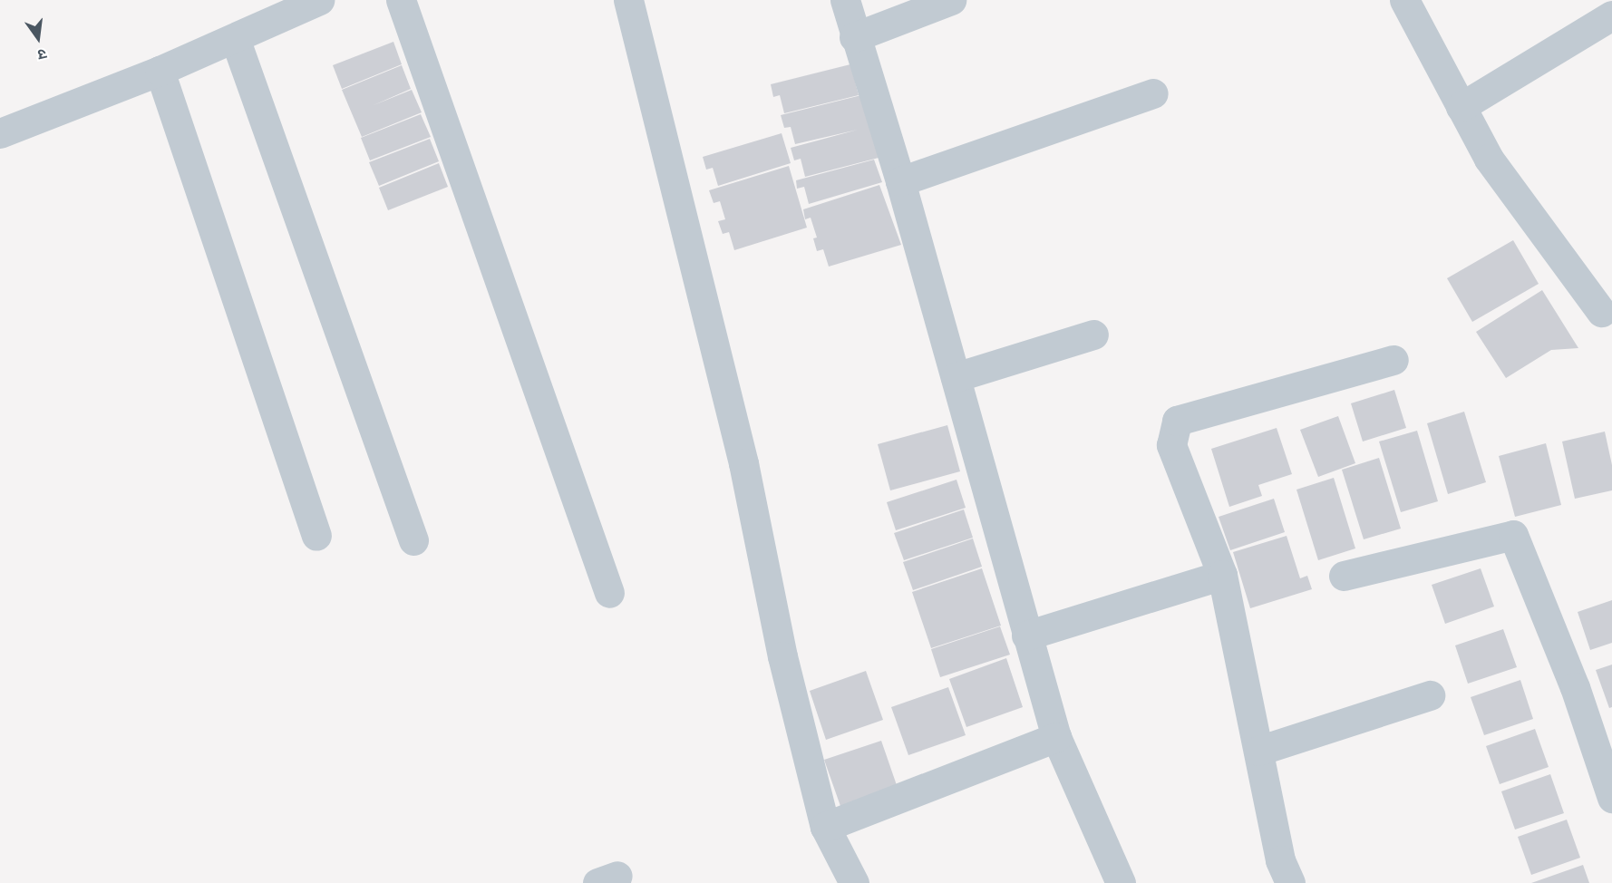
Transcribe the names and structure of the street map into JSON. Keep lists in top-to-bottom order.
{
  "north": "bottom"
}
